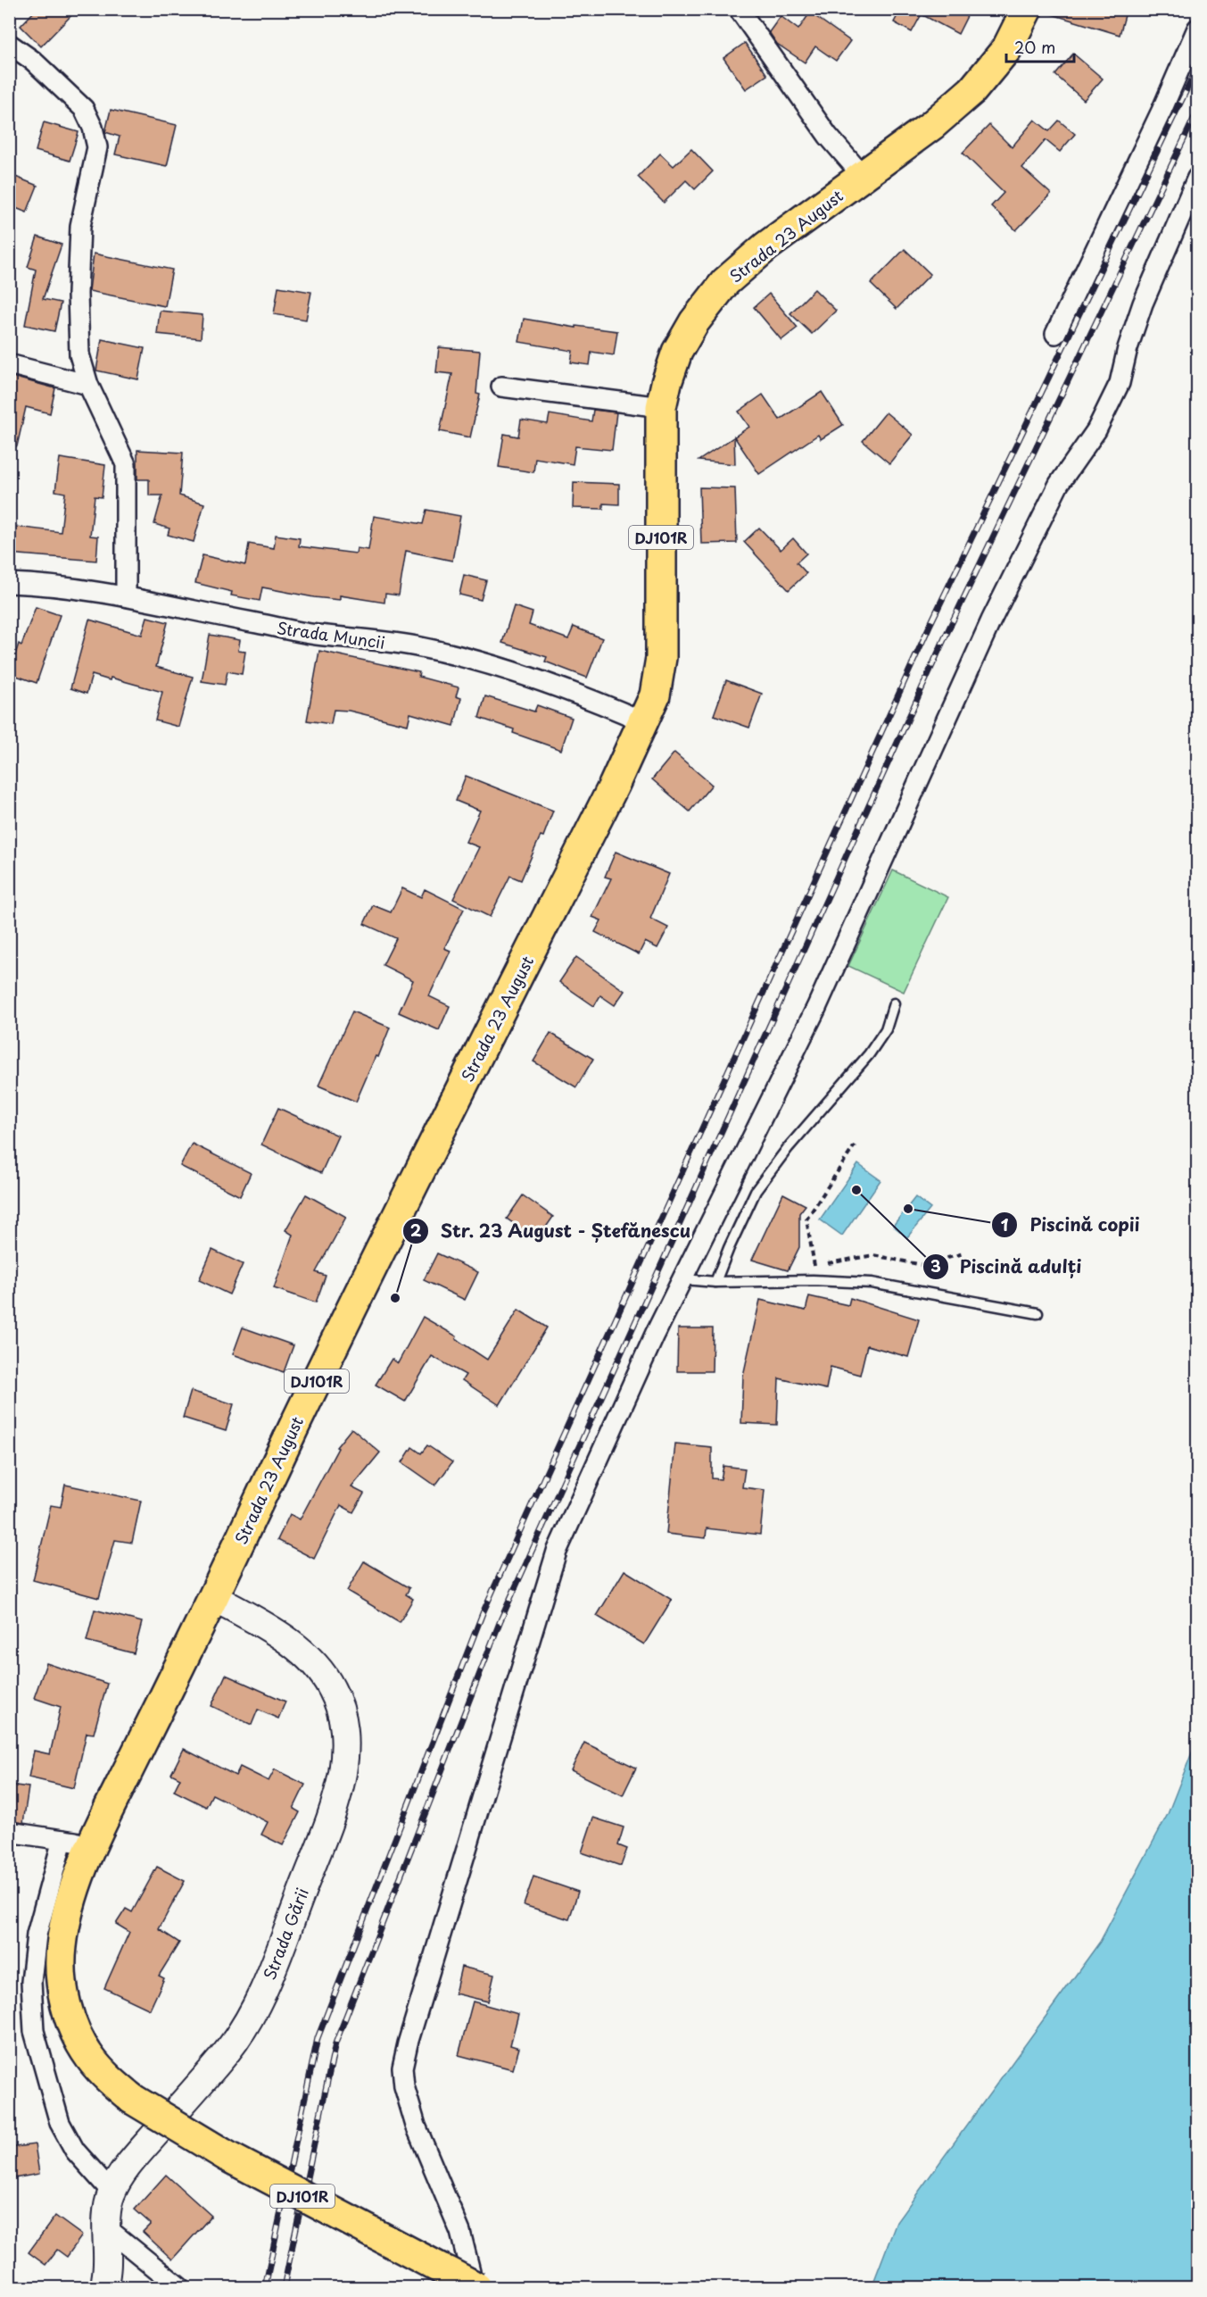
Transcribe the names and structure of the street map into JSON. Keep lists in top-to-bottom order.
{
  "streets": {
    "main road": ["Strada 23 August", "DJ101R"],
    "street": ["Strada Muncii", "Strada Gării"]
  },
  "crossings": [
    ["Strada 23 August", "Strada Muncii"],
    ["Strada 23 August", "Strada Gării"]
  ],
  "places": ["Piscină adulți", "Piscină copii", "Str. 23 August - Ștefănescu"],
  "scale_bar": "20 m"
}
